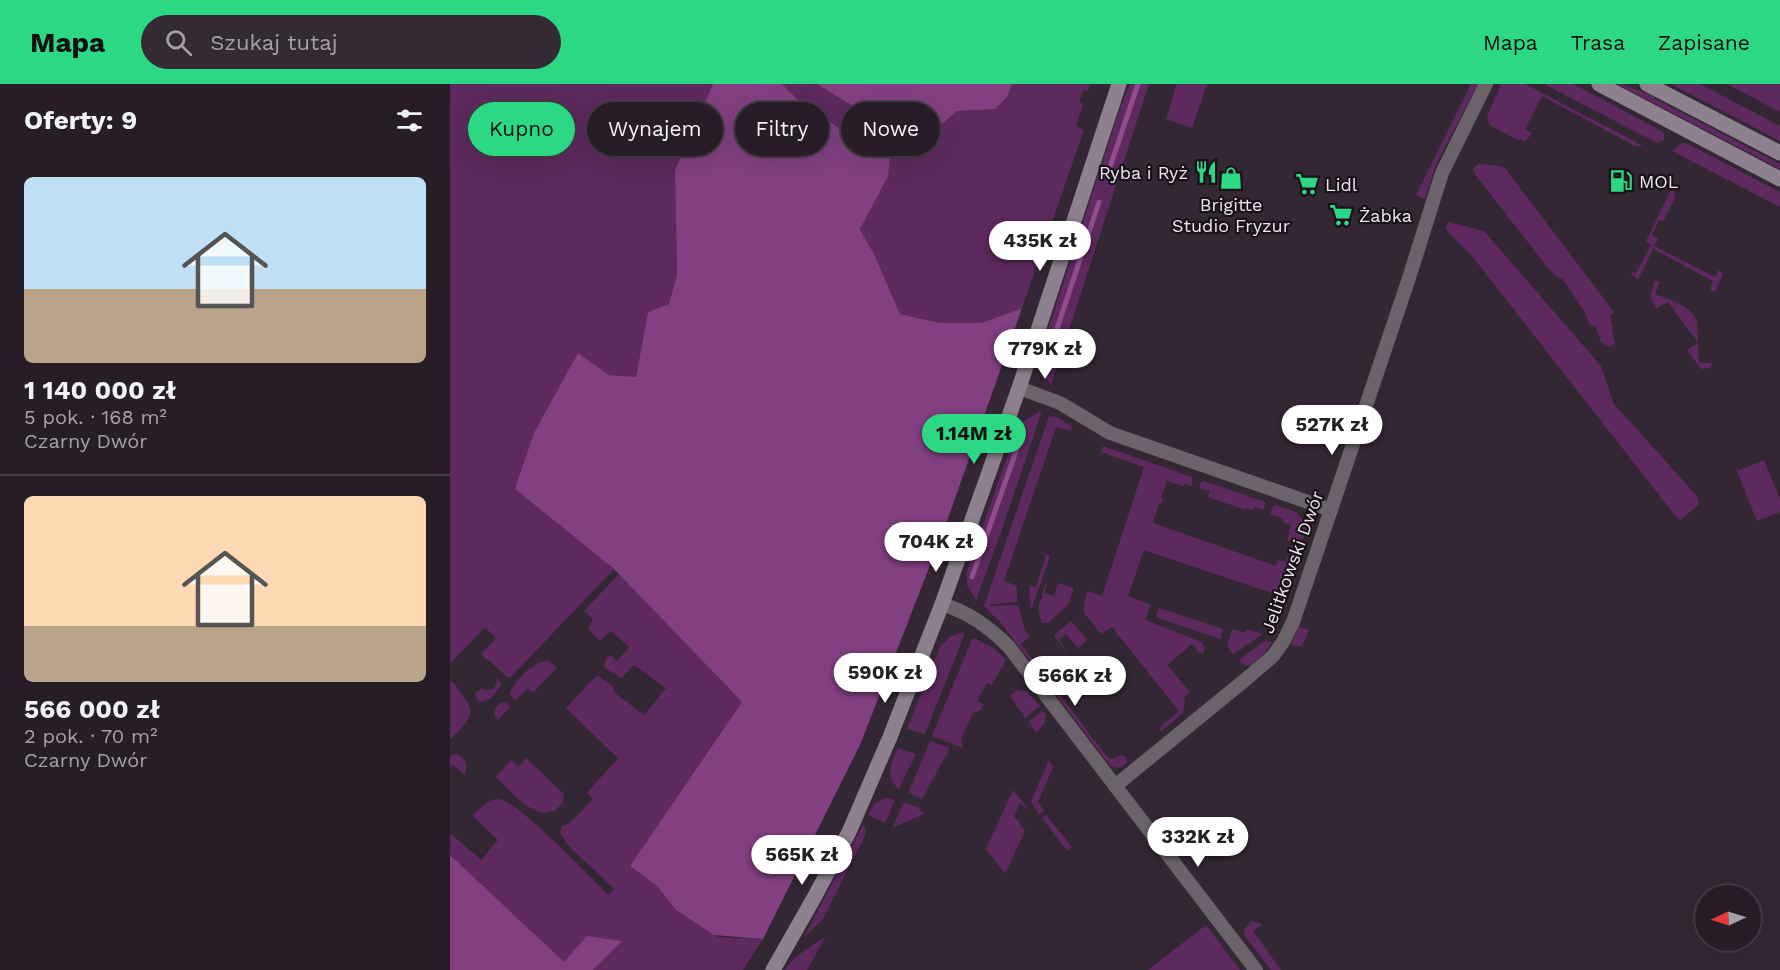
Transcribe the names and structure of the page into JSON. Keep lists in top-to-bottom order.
{
  "streets": {
    "street": ["Jelitkowski Dwór"]
  },
  "places": {
    "restaurant": ["Ryba i Ryż"],
    "shop": ["Brigitte Studio Fryzur"],
    "fuel station": ["MOL"],
    "supermarket": ["Lidl", "Żabka"]
  },
  "north": "left",
  "page": {
    "header": "Mapa",
    "search": "Szukaj tutaj",
    "nav": ["Mapa", "Trasa", "Zapisane"],
    "heading": "Oferty: 9",
    "chip": [
      "Kupno",
      "Wynajem",
      "Filtry",
      "Nowe"
    ],
    "list": [
      {
        "name": "1 140 000 zł",
        "note": "5 pok. · 168 m² · Czarny Dwór"
      },
      {
        "name": "566 000 zł",
        "note": "2 pok. · 70 m² · Czarny Dwór"
      }
    ],
    "price": [
      "435K zł",
      "779K zł",
      "527K zł",
      "1.14M zł",
      "704K zł",
      "590K zł",
      "566K zł",
      "332K zł",
      "565K zł"
    ]
  }
}
